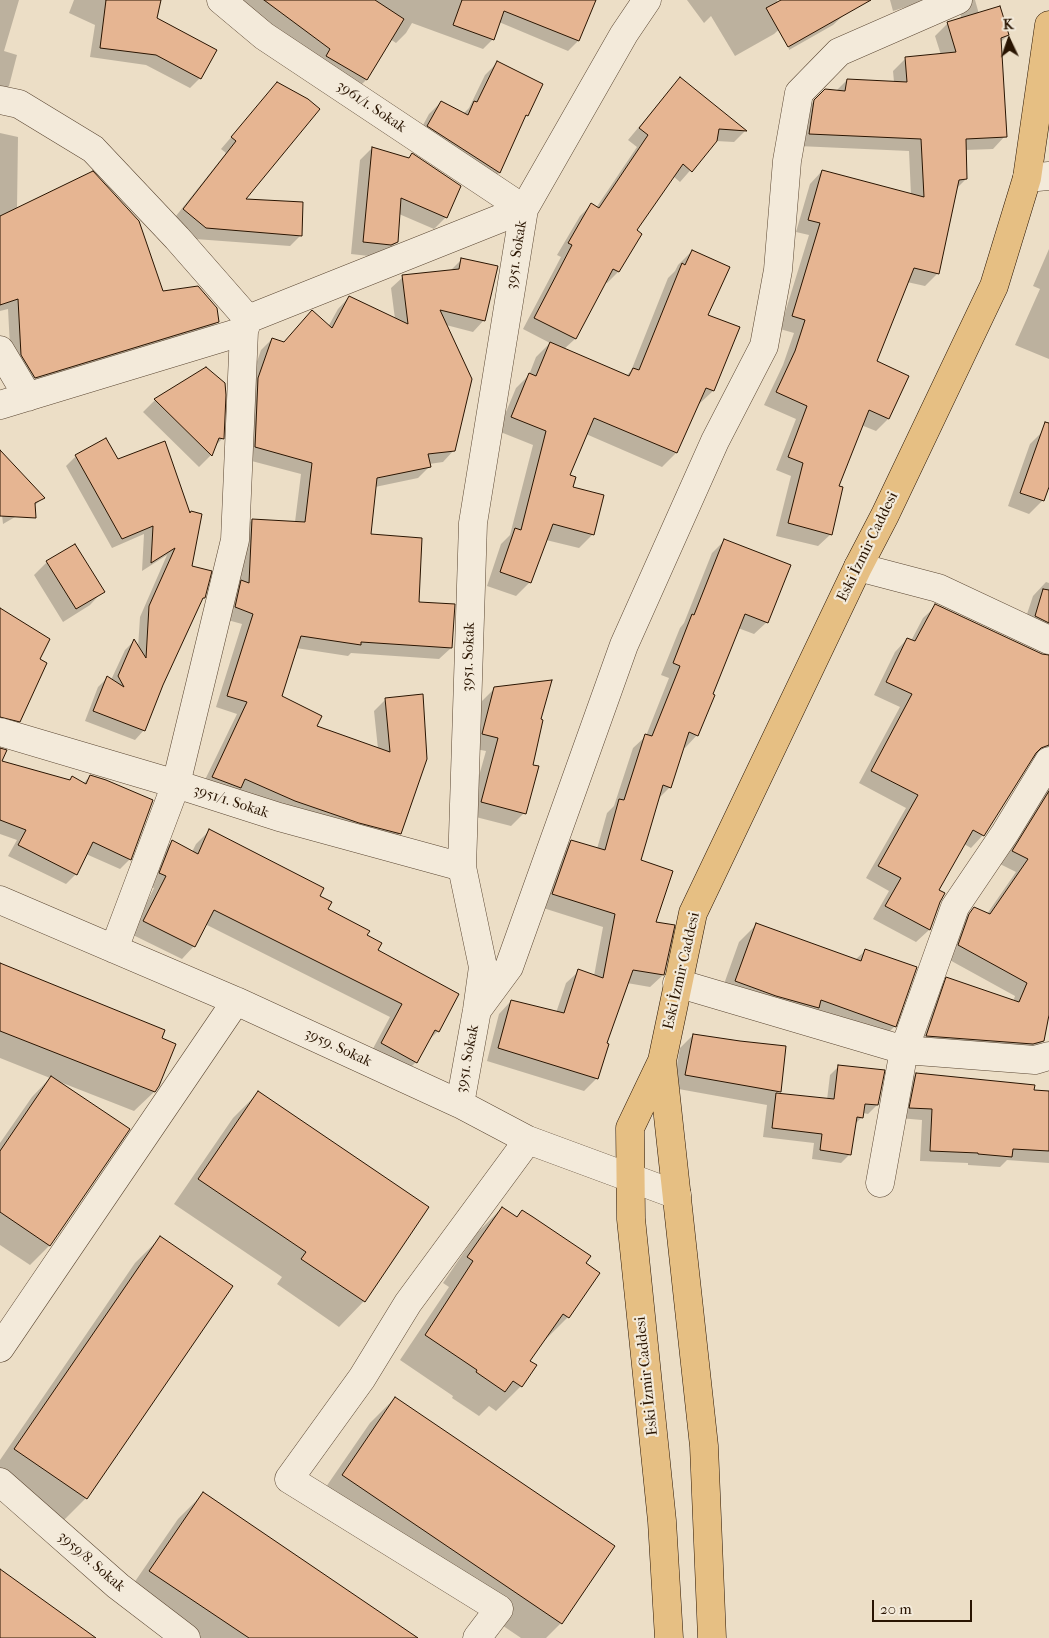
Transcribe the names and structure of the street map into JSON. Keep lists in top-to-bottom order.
{
  "streets": {
    "main road": ["Eski İzmir Caddesi"],
    "street": [
      "3961/1. Sokak",
      "3951. Sokak",
      "3951/1. Sokak",
      "3959. Sokak",
      "3959/8. Sokak"
    ]
  },
  "crossings": [
    ["3961/1. Sokak", "3951. Sokak"],
    ["3951. Sokak", "3951/1. Sokak"],
    ["3951. Sokak", "3959. Sokak"],
    ["Eski İzmir Caddesi", "3959. Sokak"]
  ],
  "scale_bar": "20 m",
  "north": "top"
}
